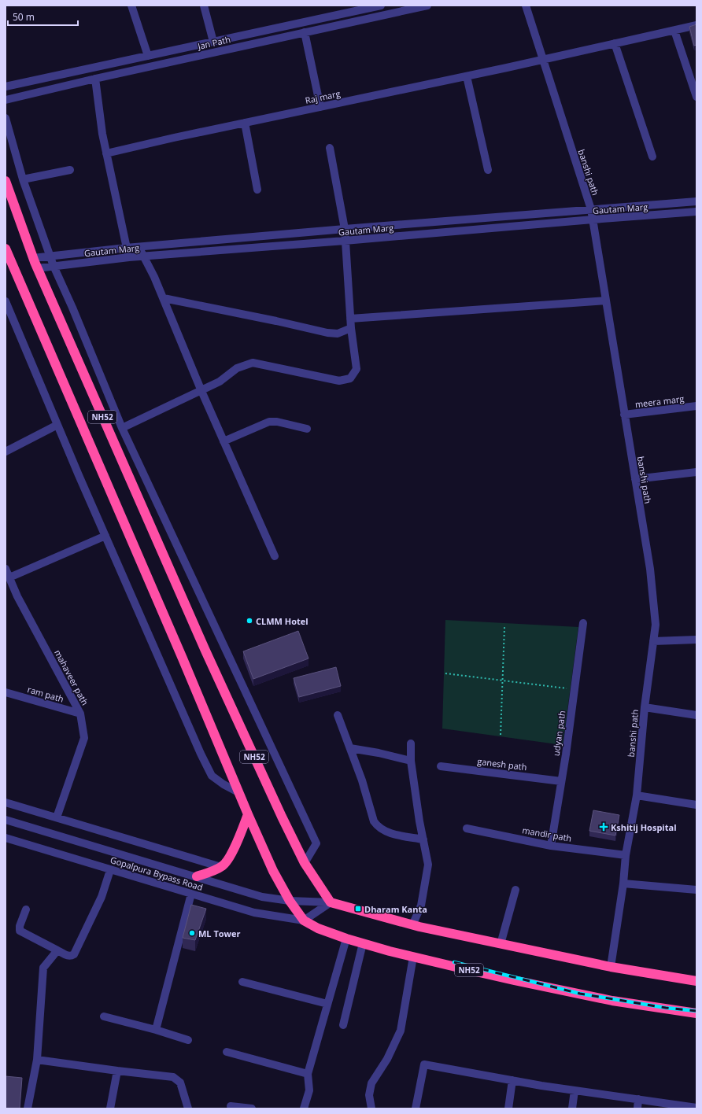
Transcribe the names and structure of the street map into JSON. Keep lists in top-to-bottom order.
{
  "streets": {
    "highway": ["NH52"],
    "street": [
      "Jan Path",
      "Raj marg",
      "banshi path",
      "Gautam Marg",
      "meera marg",
      "mahaveer path",
      "ram path",
      "udyan path",
      "ganesh path",
      "mandir path",
      "Gopalpura Bypass Road"
    ]
  },
  "crossings": [
    ["Raj marg", "banshi path"],
    ["banshi path", "Gautam Marg"],
    ["banshi path", "meera marg"],
    ["banshi path", "mandir path"],
    ["Gautam Marg", "NH52"],
    ["NH52", "Gopalpura Bypass Road"],
    ["mahaveer path", "ram path"],
    ["udyan path", "ganesh path"],
    ["udyan path", "mandir path"]
  ],
  "places": {
    "other": ["CLMM Hotel", "ML Tower"],
    "health": ["Kshitij Hospital"],
    "transit": ["Dharam Kanta"]
  },
  "scale_bar": "50 m"
}
